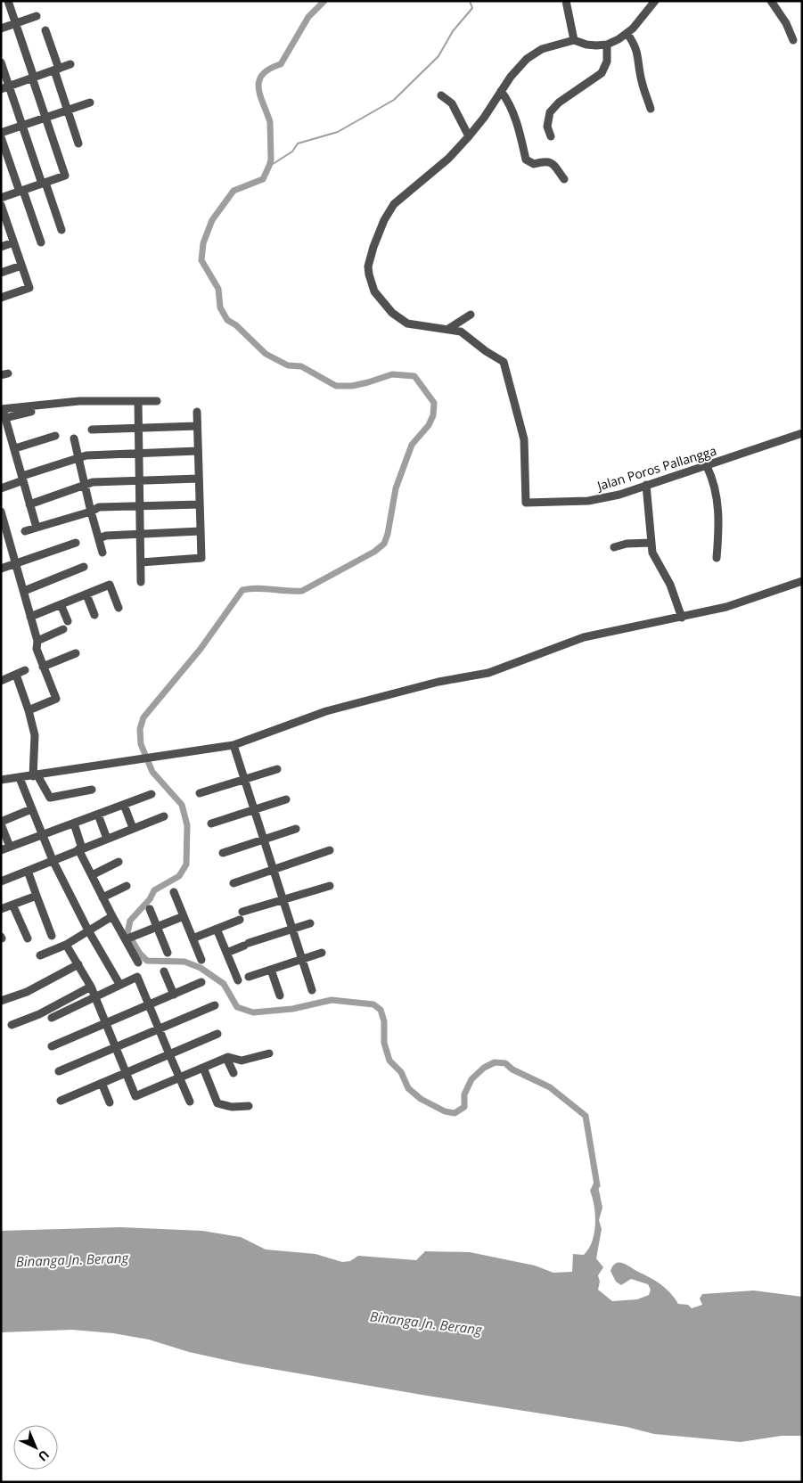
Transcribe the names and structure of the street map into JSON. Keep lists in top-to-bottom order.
{
  "streets": {
    "street": ["Jalan Poros Pallangga"]
  },
  "water": ["Binanga Jn. Berang"],
  "north": "bottom right"
}
